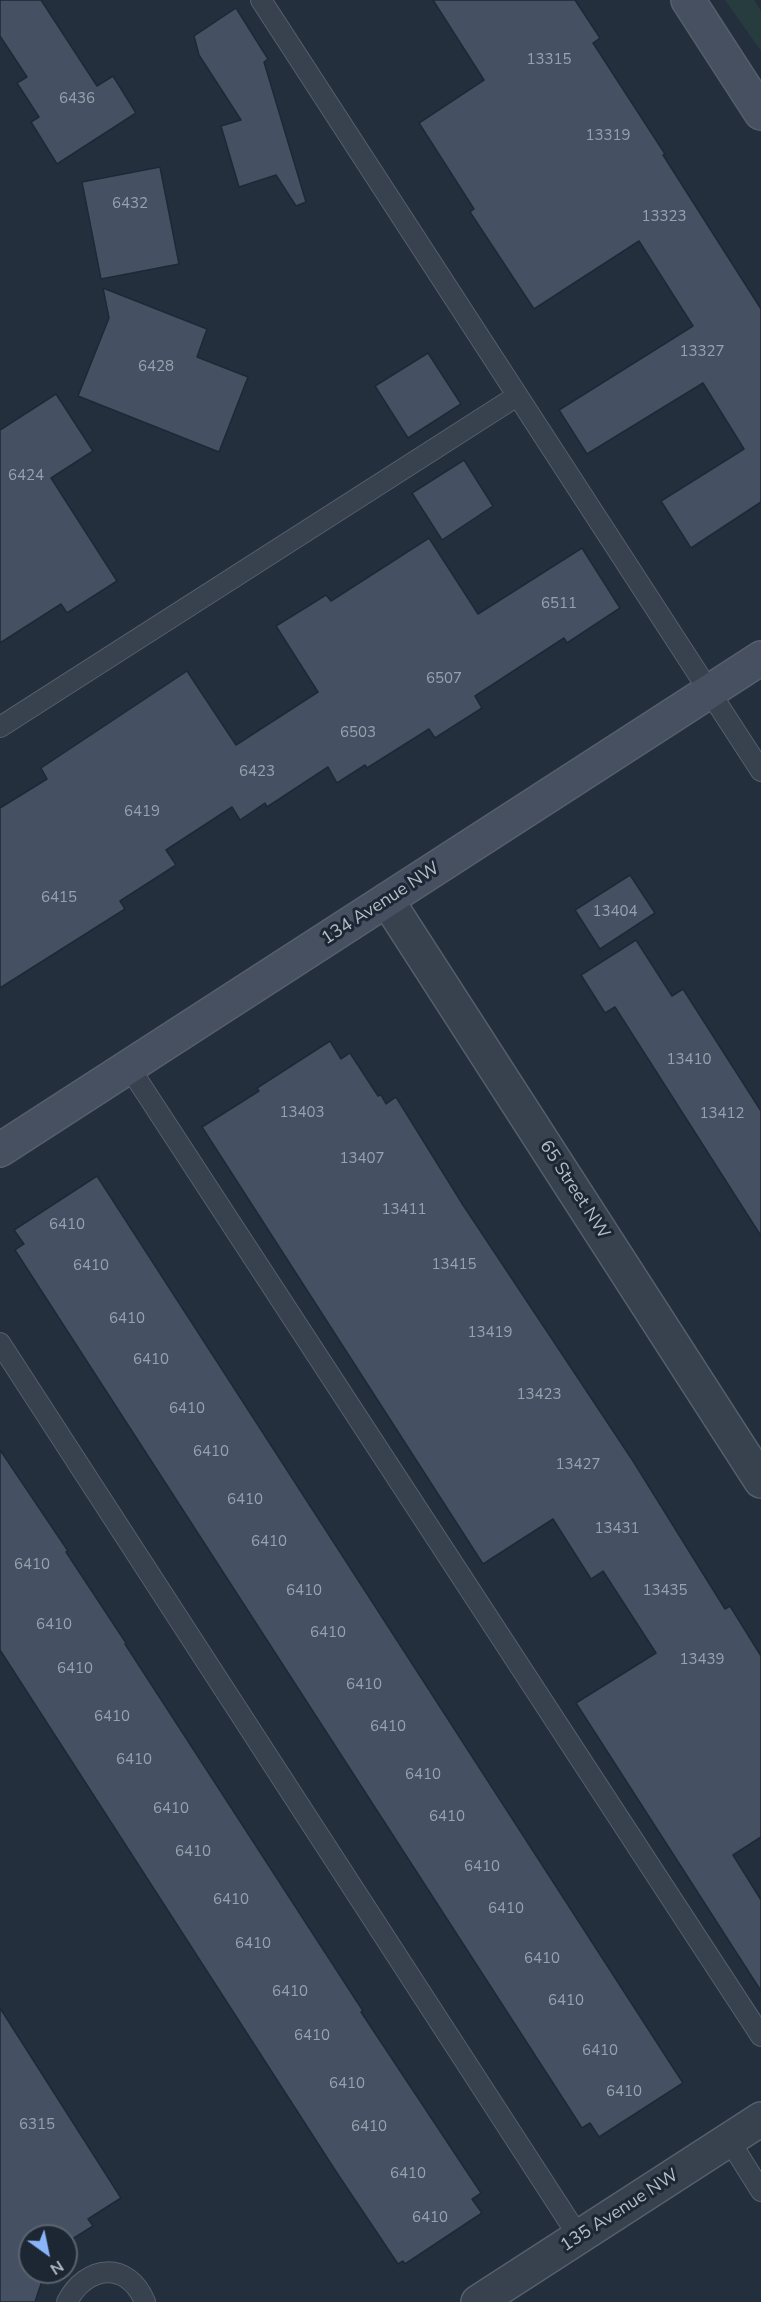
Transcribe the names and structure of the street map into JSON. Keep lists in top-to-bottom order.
{
  "streets": {
    "street": ["134 Avenue NW", "65 Street NW", "135 Avenue NW"]
  },
  "crossings": [
    ["134 Avenue NW", "65 Street NW"]
  ],
  "house_numbers": [
    "13315",
    "6436",
    "13319",
    "6432",
    "13323",
    "13327",
    "6428",
    "6424",
    "6511",
    "6507",
    "6503",
    "6423",
    "6419",
    "6415",
    "13404",
    "13410",
    "13403",
    "13412",
    "13407",
    "13411",
    "6410",
    "13415",
    "6410",
    "6410",
    "13419",
    "6410",
    "13423",
    "6410",
    "6410",
    "13427",
    "6410",
    "13431",
    "6410",
    "6410",
    "6410",
    "13435",
    "6410",
    "6410",
    "13439",
    "6410",
    "6410",
    "6410",
    "6410",
    "6410",
    "6410",
    "6410",
    "6410",
    "6410",
    "6410",
    "6410",
    "6410",
    "6410",
    "6410",
    "6410",
    "6410",
    "6410",
    "6410",
    "6410",
    "6410",
    "6315",
    "6410",
    "6410",
    "6410"
  ],
  "north": "bottom right"
}
